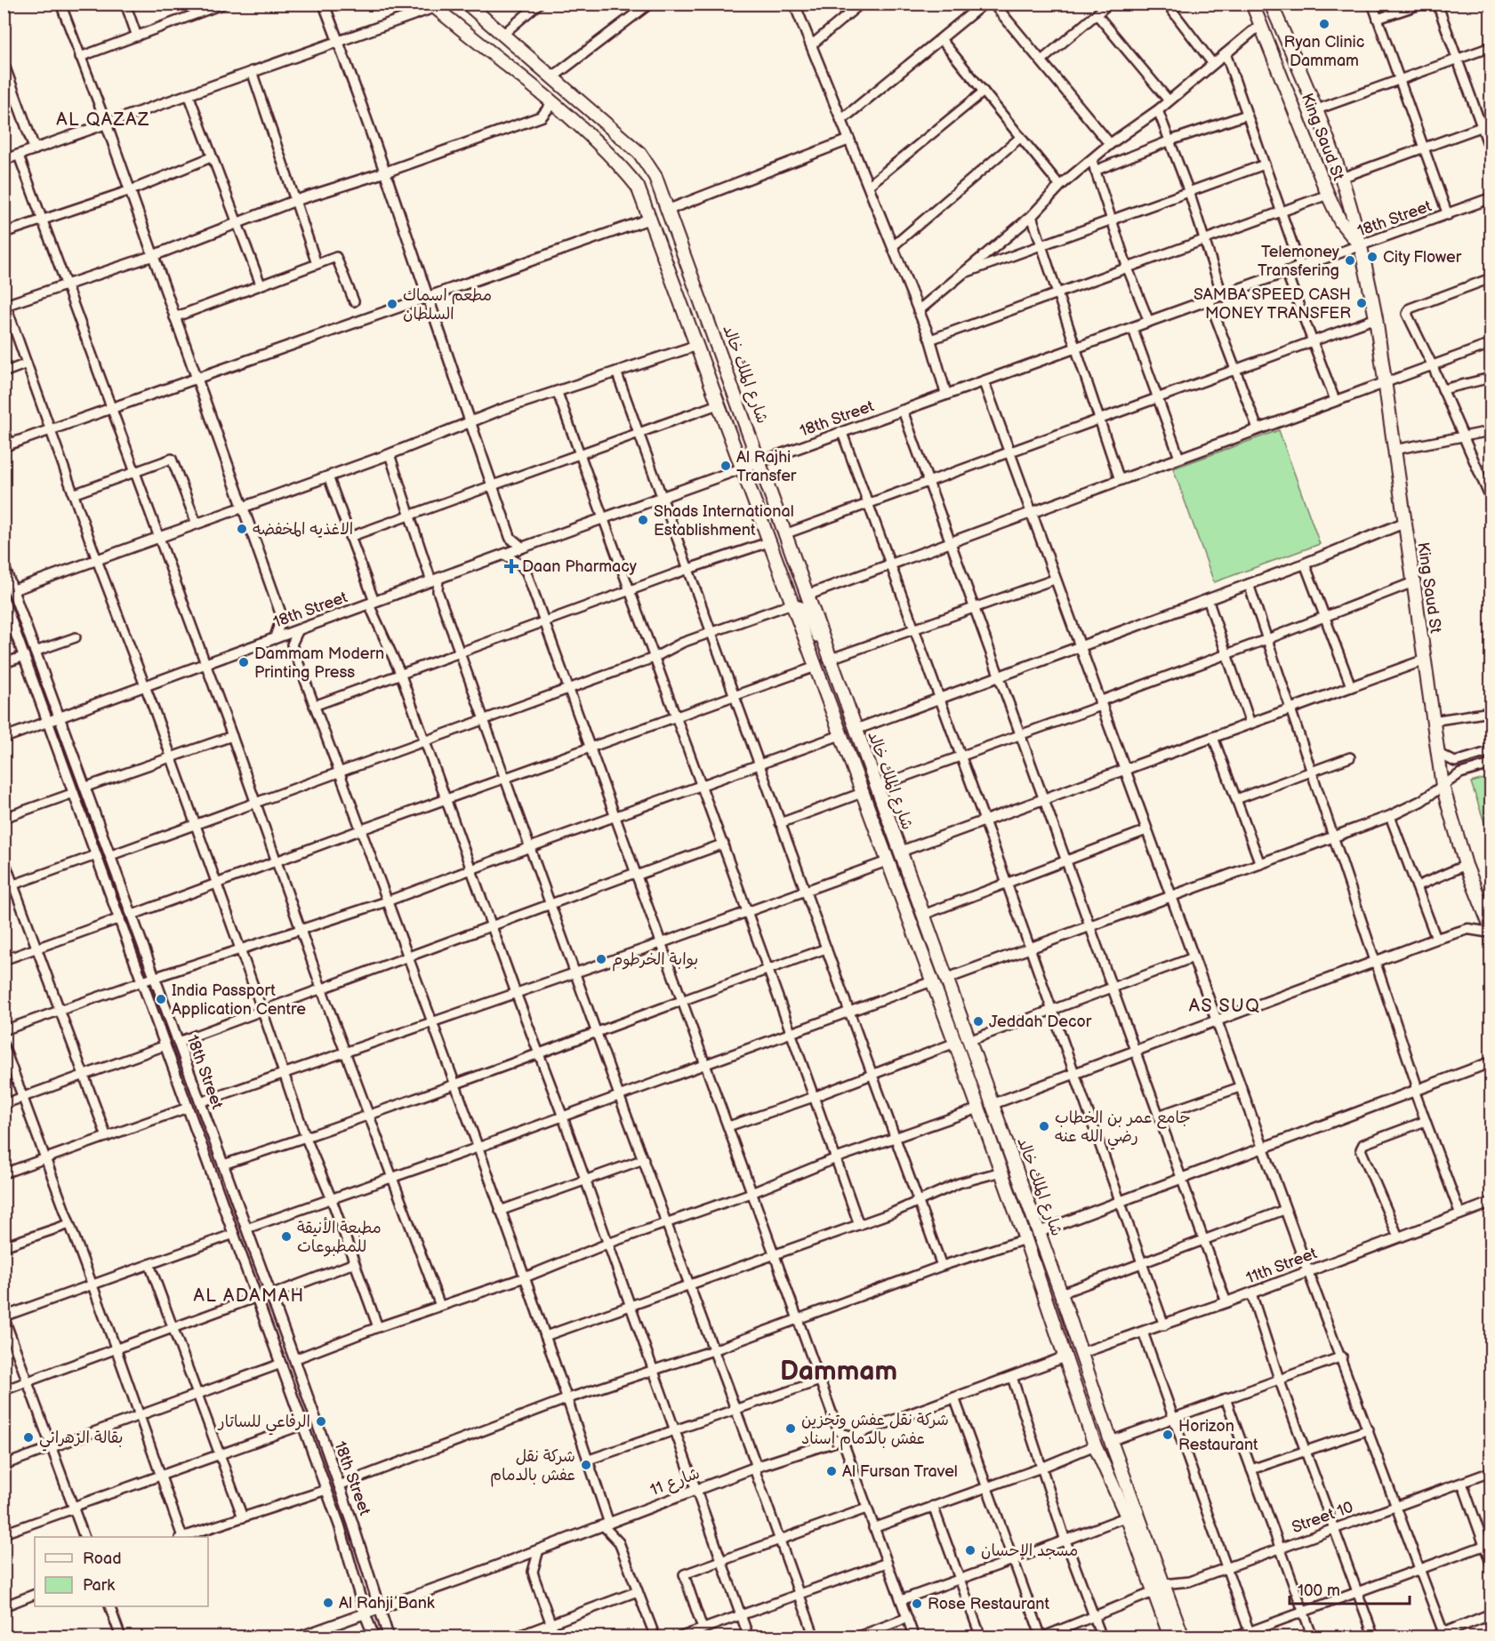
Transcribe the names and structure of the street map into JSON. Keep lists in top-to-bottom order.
{
  "streets": {
    "main road": ["King Saud St", "شارع الملك خالد"],
    "street": [
      "18th Street",
      "11th Street",
      "شارع 11",
      "Street 10"
    ]
  },
  "crossings": [
    ["King Saud St", "18th Street"],
    ["18th Street", "شارع الملك خالد"],
    ["18th Street", "شارع 11"],
    ["شارع الملك خالد", "11th Street"],
    ["شارع الملك خالد", "شارع 11"],
    ["شارع الملك خالد", "Street 10"]
  ],
  "districts": [
    "AL QAZAZ",
    "AS SUQ",
    "AL ADAMAH",
    "Dammam"
  ],
  "places": {
    "other": [
      "Ryan Clinic Dammam",
      "City Flower",
      "Telemoney Transfering",
      "SAMBA SPEED CASH MONEY TRANSFER",
      "مطعم اسماك السلطان",
      "Al Rajhi Transfer",
      "Shads International Establishment",
      "الاغذيه المخفضه",
      "Dammam Modern Printing Press",
      "بوابة الخرطوم",
      "India Passport Application Centre",
      "Jeddah Decor",
      "جامع عمر بن الخطاب رضي الله عنه",
      "مطبعة الأنيقة للمطبوعات",
      "الرفاعي للساتار",
      "شركة نقل عفش وتخزين عفش بالدمام إسناد",
      "Horizon Restaurant",
      "بقالة الزهراني",
      "شركة نقل عفش بالدمام",
      "Al Fursan Travel",
      "مسجد الإحسان",
      "Al Rahji Bank",
      "Rose Restaurant"
    ],
    "health": ["Daan Pharmacy"]
  },
  "legend": ["Road", "Park"],
  "scale_bar": "100 m"
}
